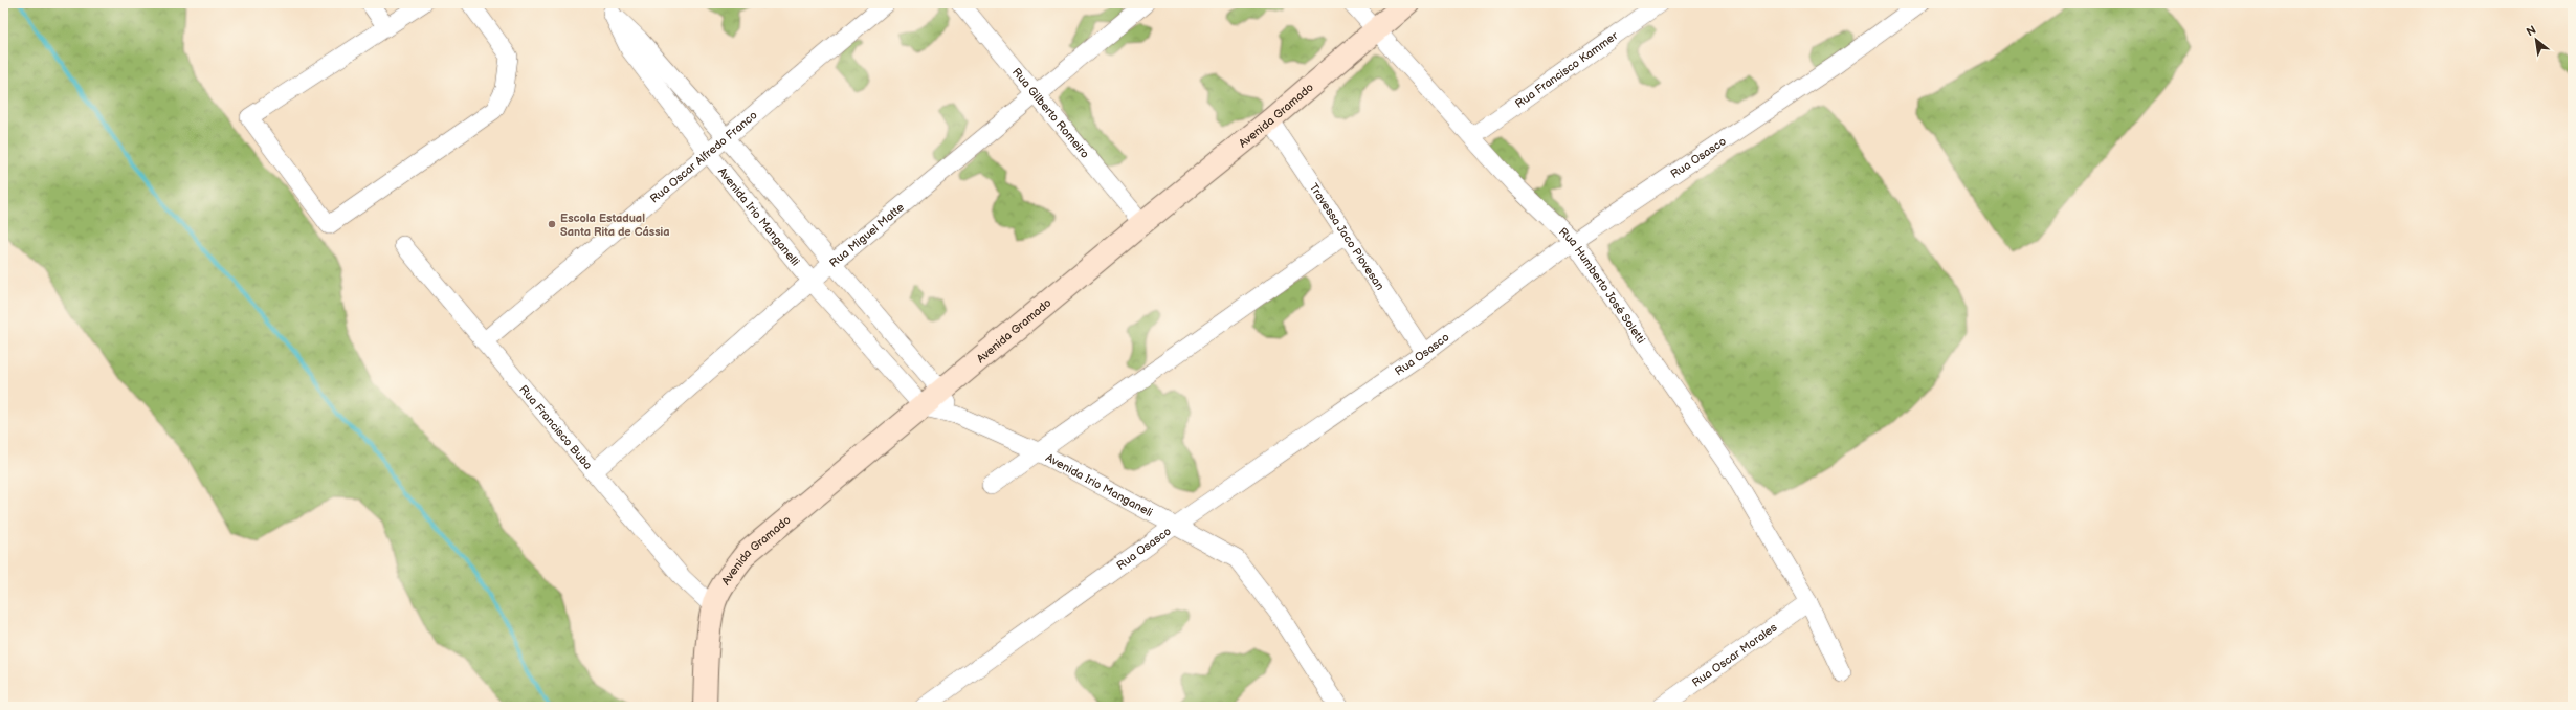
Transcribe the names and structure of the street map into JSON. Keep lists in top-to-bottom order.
{
  "streets": {
    "street": [
      "Rua Francisco Kammer",
      "Rua Gilberto Romeiro",
      "Avenida Gramado",
      "Rua Oscar Alfredo Franco",
      "Rua Osasco",
      "Avenida Irio Manganelli",
      "Rua Miguel Matte",
      "Travessa Jaco Piovesan",
      "Rua Humberto José Soletti",
      "Rua Francisco Buba",
      "Avenida Irio Manganeli",
      "Rua Oscar Morales"
    ]
  },
  "crossings": [
    ["Rua Francisco Kammer", "Rua Humberto José Soletti"],
    ["Rua Gilberto Romeiro", "Avenida Gramado"],
    ["Rua Gilberto Romeiro", "Rua Miguel Matte"],
    ["Avenida Gramado", "Avenida Irio Manganelli"],
    ["Avenida Gramado", "Travessa Jaco Piovesan"],
    ["Avenida Gramado", "Rua Humberto José Soletti"],
    ["Avenida Gramado", "Rua Francisco Buba"],
    ["Avenida Gramado", "Avenida Irio Manganeli"],
    ["Rua Oscar Alfredo Franco", "Avenida Irio Manganelli"],
    ["Rua Oscar Alfredo Franco", "Rua Francisco Buba"],
    ["Rua Osasco", "Travessa Jaco Piovesan"],
    ["Rua Osasco", "Rua Humberto José Soletti"],
    ["Rua Osasco", "Avenida Irio Manganeli"],
    ["Avenida Irio Manganelli", "Rua Miguel Matte"],
    ["Avenida Irio Manganelli", "Avenida Irio Manganeli"],
    ["Rua Miguel Matte", "Rua Francisco Buba"],
    ["Rua Humberto José Soletti", "Rua Oscar Morales"]
  ],
  "places": ["Escola Estadual Santa Rita de Cássia"],
  "north": "top left"
}
